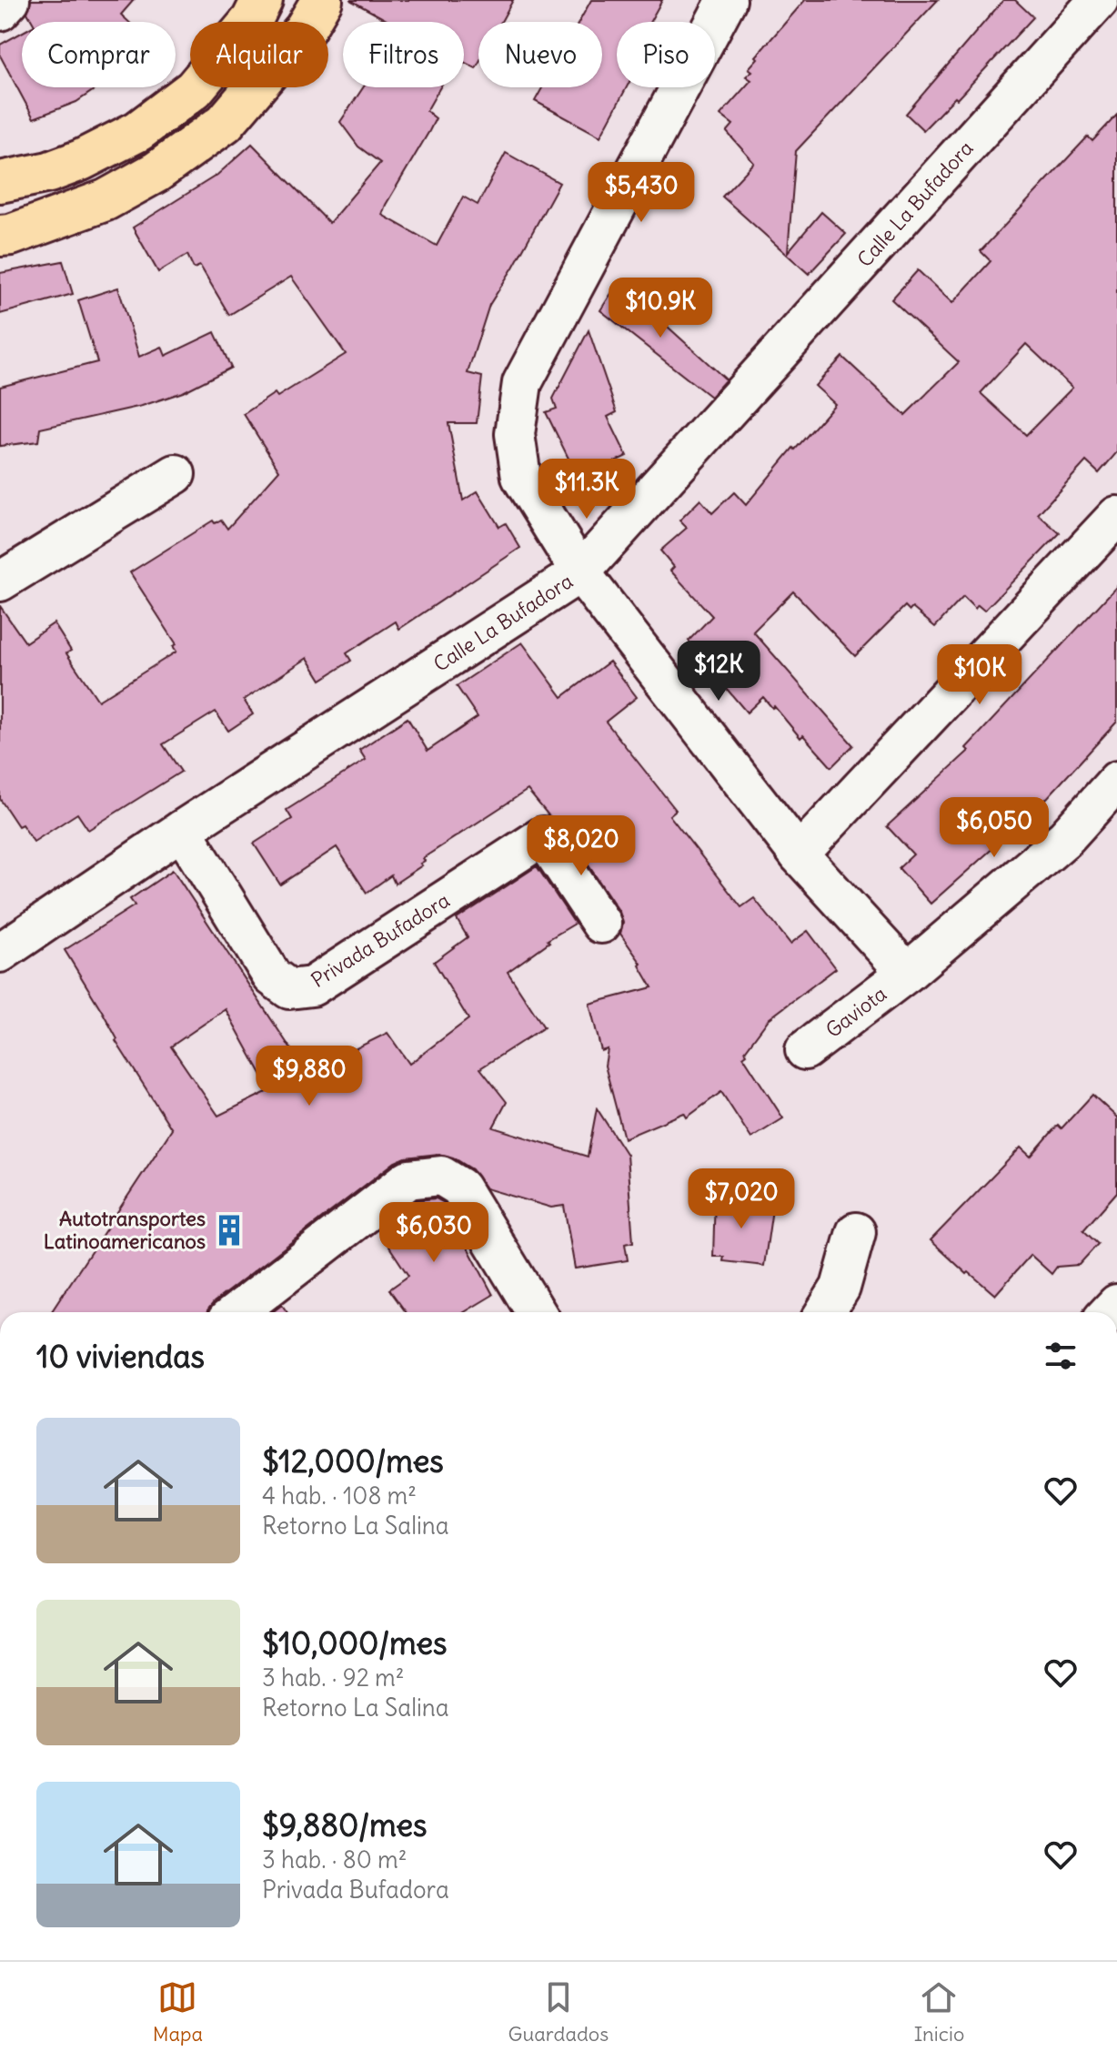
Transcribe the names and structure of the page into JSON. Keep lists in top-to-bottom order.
{
  "streets": {
    "street": ["Calle La Bufadora", "Privada Bufadora", "Gaviota"]
  },
  "crossings": [
    ["Calle La Bufadora", "Privada Bufadora"]
  ],
  "places": {
    "building": ["Autotransportes Latinoamericanos"]
  },
  "page": {
    "chip": [
      "Comprar",
      "Alquilar",
      "Filtros",
      "Nuevo",
      "Piso"
    ],
    "price": [
      "$5,430",
      "$10.9K",
      "$11.3K",
      "$12K",
      "$10K",
      "$6,050",
      "$8,020",
      "$9,880",
      "$7,020",
      "$6,030"
    ],
    "heading": "10 viviendas",
    "list": [
      {
        "name": "$12,000/mes",
        "note": "4 hab. · 108 m² · Retorno La Salina"
      },
      {
        "name": "$10,000/mes",
        "note": "3 hab. · 92 m² · Retorno La Salina"
      },
      {
        "name": "$9,880/mes",
        "note": "3 hab. · 80 m² · Privada Bufadora"
      }
    ],
    "tabs": ["Mapa", "Guardados", "Inicio"]
  }
}
